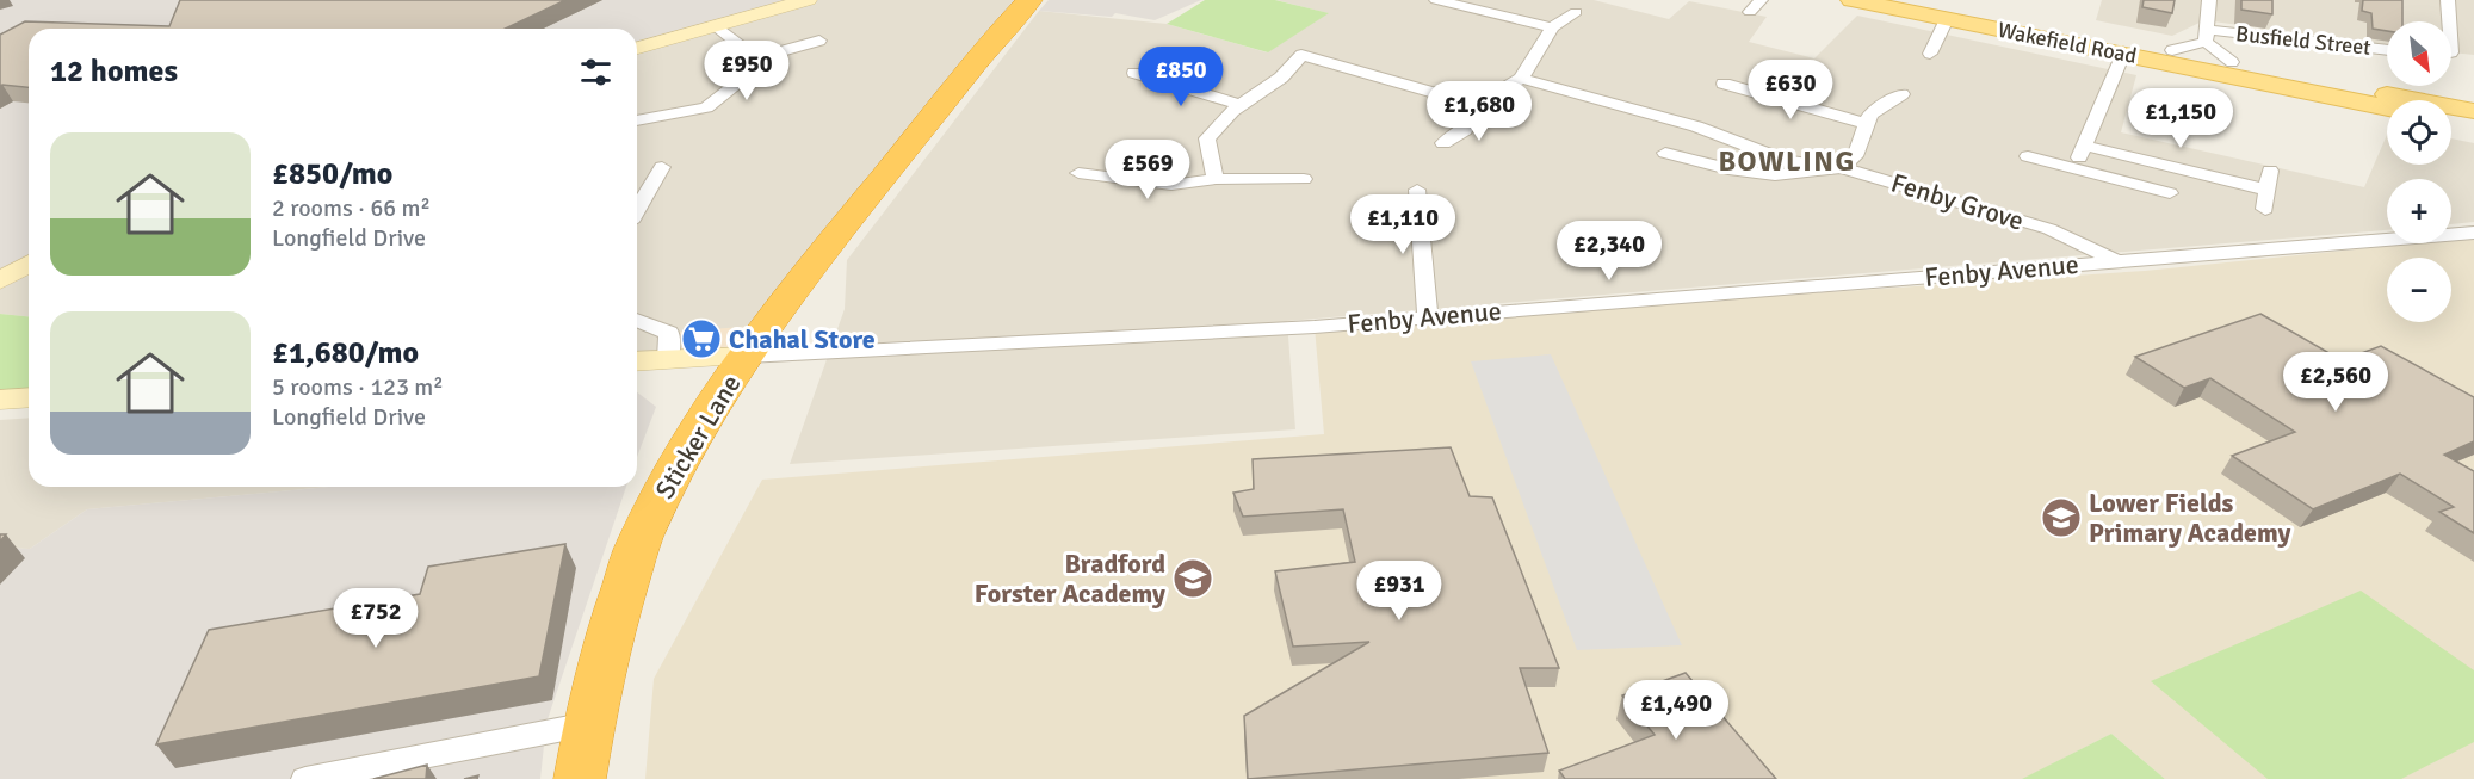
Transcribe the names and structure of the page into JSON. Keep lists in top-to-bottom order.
{
  "streets": {
    "highway": ["Sticker Lane"],
    "main road": ["Wakefield Road"],
    "street": ["Busfield Street", "Fenby Grove", "Fenby Avenue"]
  },
  "crossings": [
    ["Fenby Grove", "Fenby Avenue"],
    ["Fenby Avenue", "Sticker Lane"]
  ],
  "districts": ["BOWLING"],
  "places": {
    "supermarket": ["Chahal Store"],
    "school or university": ["Lower Fields Primary Academy", "Bradford Forster Academy"]
  },
  "north": "bottom right",
  "page": {
    "map_buttons": ["+", "−"],
    "heading": "12 homes",
    "price": [
      "£950",
      "£850",
      "£630",
      "£1,680",
      "£1,150",
      "£569",
      "£1,110",
      "£2,340",
      "£2,560",
      "£931",
      "£752",
      "£1,490"
    ],
    "list": [
      {
        "name": "£850/mo",
        "note": "2 rooms · 66 m² · Longfield Drive"
      },
      {
        "name": "£1,680/mo",
        "note": "5 rooms · 123 m² · Longfield Drive"
      }
    ]
  }
}
